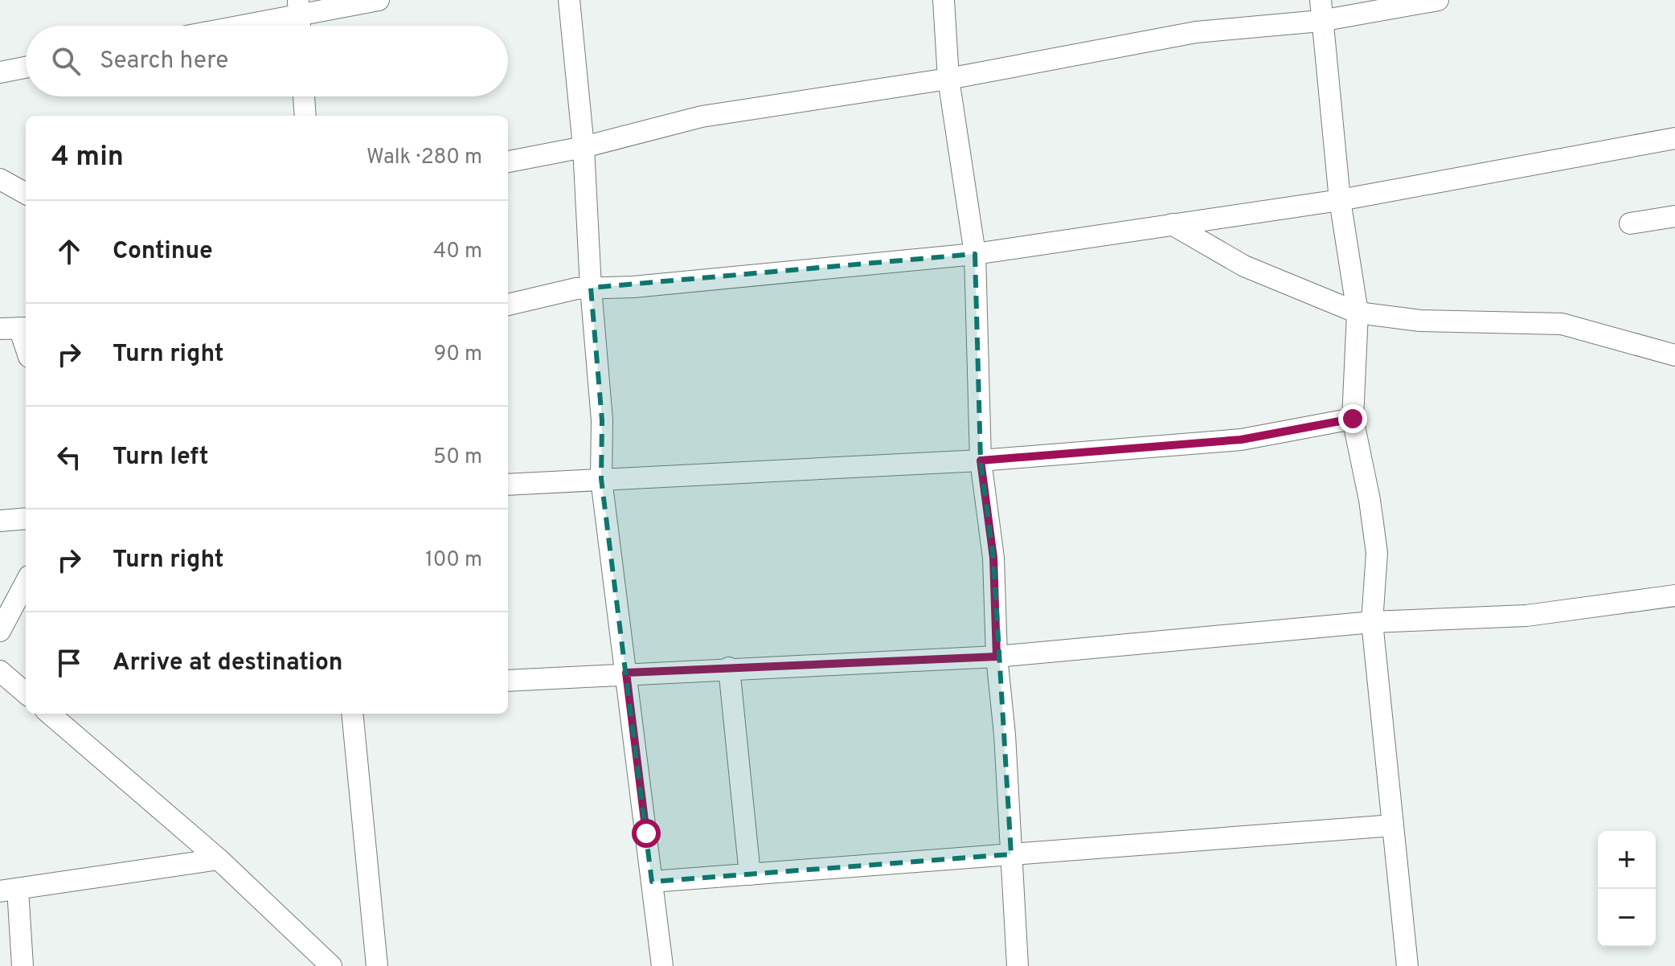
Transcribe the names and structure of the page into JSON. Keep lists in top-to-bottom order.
{
  "page": {
    "search": "Search here",
    "heading": ["4 min", "Walk · 280 m"],
    "list": [
      ["Continue", "40 m"],
      ["Turn right", "90 m"],
      ["Turn left", "50 m"],
      ["Turn right", "100 m"],
      "Arrive at destination"
    ],
    "map_buttons": ["+", "−"]
  }
}
